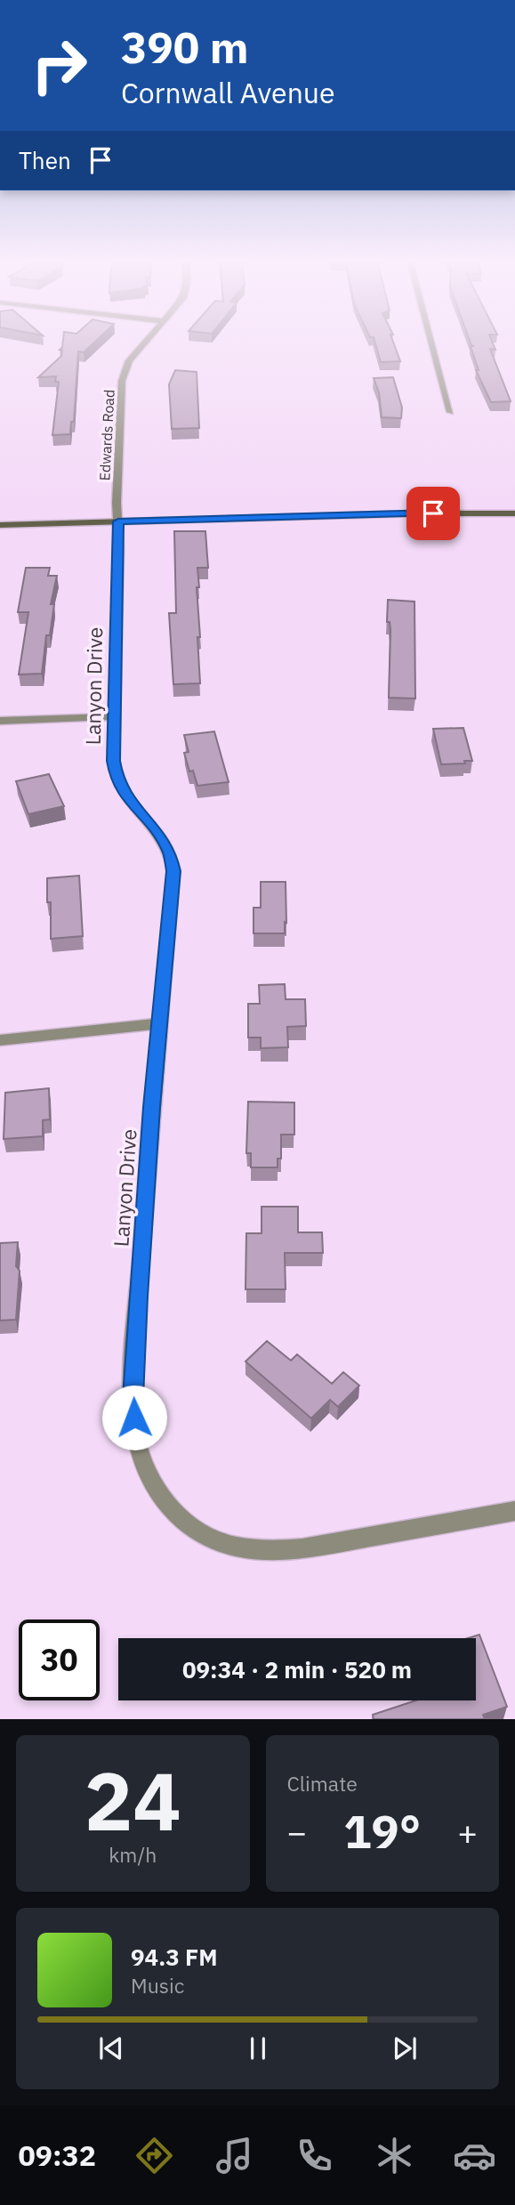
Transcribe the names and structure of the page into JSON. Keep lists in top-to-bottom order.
{
  "streets": {
    "street": ["Edwards Road", "Lanyon Drive"]
  },
  "crossings": [
    ["Edwards Road", "Lanyon Drive"]
  ],
  "page": {
    "turn": ["390 m", "Cornwall Avenue"],
    "then": "Then",
    "limit": "30",
    "trip": "09:34 · 2 min · 520 m",
    "tile": [
      ["24", "km/h"],
      "Climate"
    ],
    "heat": ["−", "19°", "+"],
    "song": ["94.3 FM", "Music"],
    "tabs": "09:32"
  }
}
